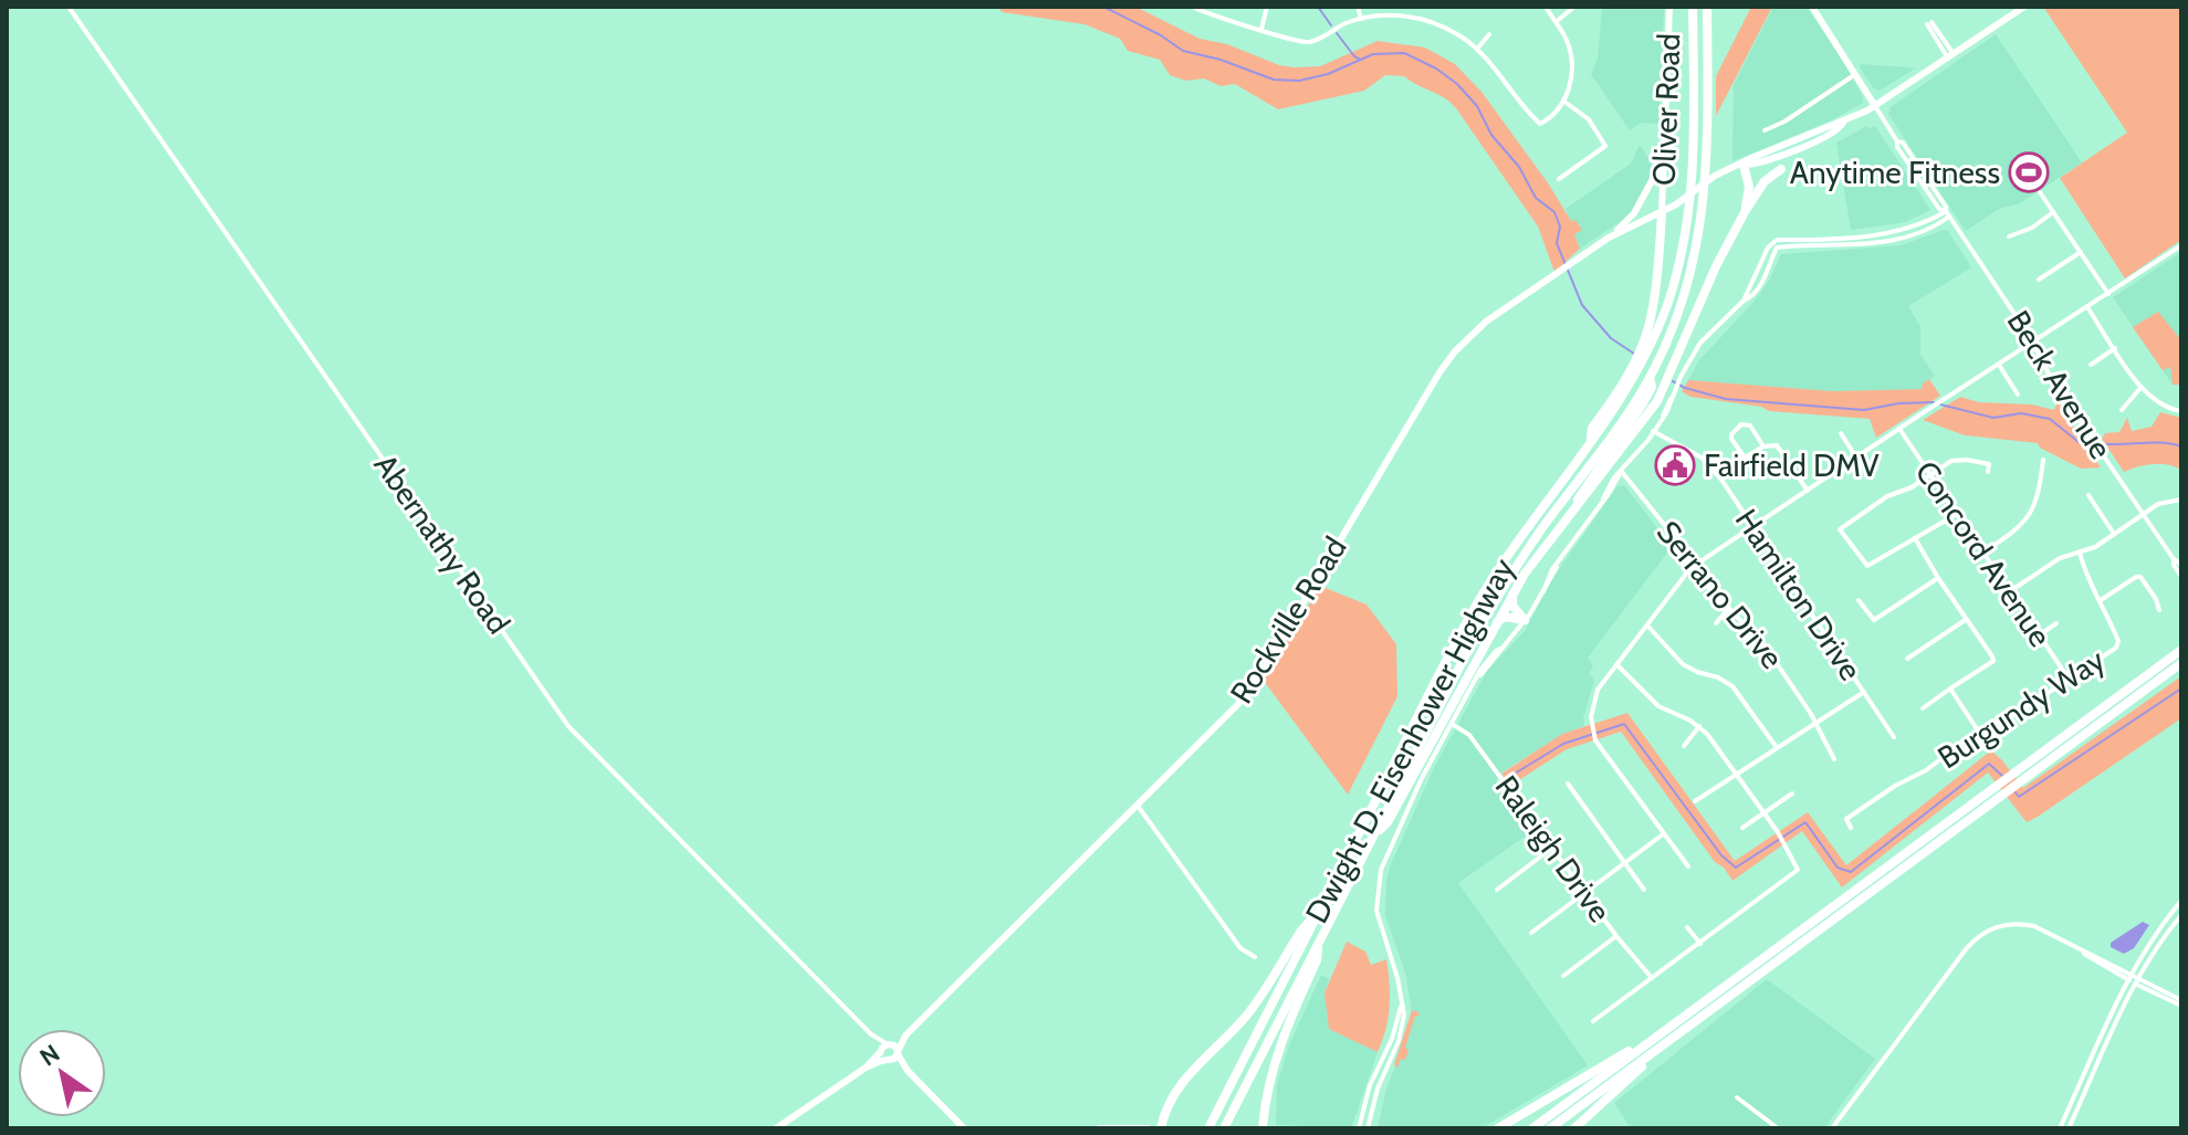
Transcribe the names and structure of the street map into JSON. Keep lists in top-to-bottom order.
{
  "streets": {
    "highway": ["Dwight D. Eisenhower Highway"],
    "main road": ["Oliver Road", "Beck Avenue", "Rockville Road"],
    "street": [
      "Abernathy Road",
      "Concord Avenue",
      "Serrano Drive",
      "Hamilton Drive",
      "Burgundy Way",
      "Raleigh Drive"
    ]
  },
  "crossings": [
    ["Oliver Road", "Rockville Road"],
    ["Beck Avenue", "Rockville Road"],
    ["Abernathy Road", "Rockville Road"],
    ["Concord Avenue", "Burgundy Way"]
  ],
  "places": {
    "sports": ["Anytime Fitness"],
    "public building": ["Fairfield DMV"]
  },
  "north": "top left"
}
